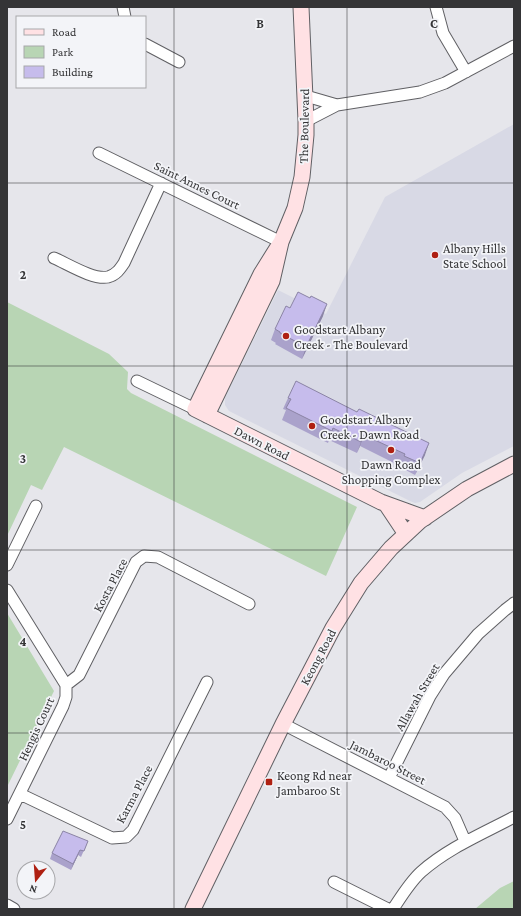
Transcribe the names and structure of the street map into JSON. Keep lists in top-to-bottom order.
{
  "streets": {
    "street": [
      "The Boulevard",
      "Saint Annes Court",
      "Dawn Road",
      "Kosta Place",
      "Keong Road",
      "Allawah Street",
      "Hengis Court",
      "Jambaroo Street",
      "Karma Place"
    ]
  },
  "crossings": [
    ["The Boulevard", "Saint Annes Court"],
    ["The Boulevard", "Dawn Road"],
    ["Dawn Road", "Keong Road"],
    ["Kosta Place", "Hengis Court"],
    ["Keong Road", "Jambaroo Street"],
    ["Allawah Street", "Jambaroo Street"],
    ["Hengis Court", "Karma Place"]
  ],
  "places": {
    "other": [
      "Albany Hills State School",
      "Goodstart Albany Creek - The Boulevard",
      "Goodstart Albany Creek - Dawn Road",
      "Dawn Road Shopping Complex"
    ],
    "transit": ["Keong Rd near Jambaroo St"]
  },
  "legend": ["Road", "Park", "Building"],
  "north": "bottom",
  "grid": {
    "columns": ["B", "C"],
    "rows": [
      "2",
      "3",
      "4",
      "5"
    ]
  }
}
